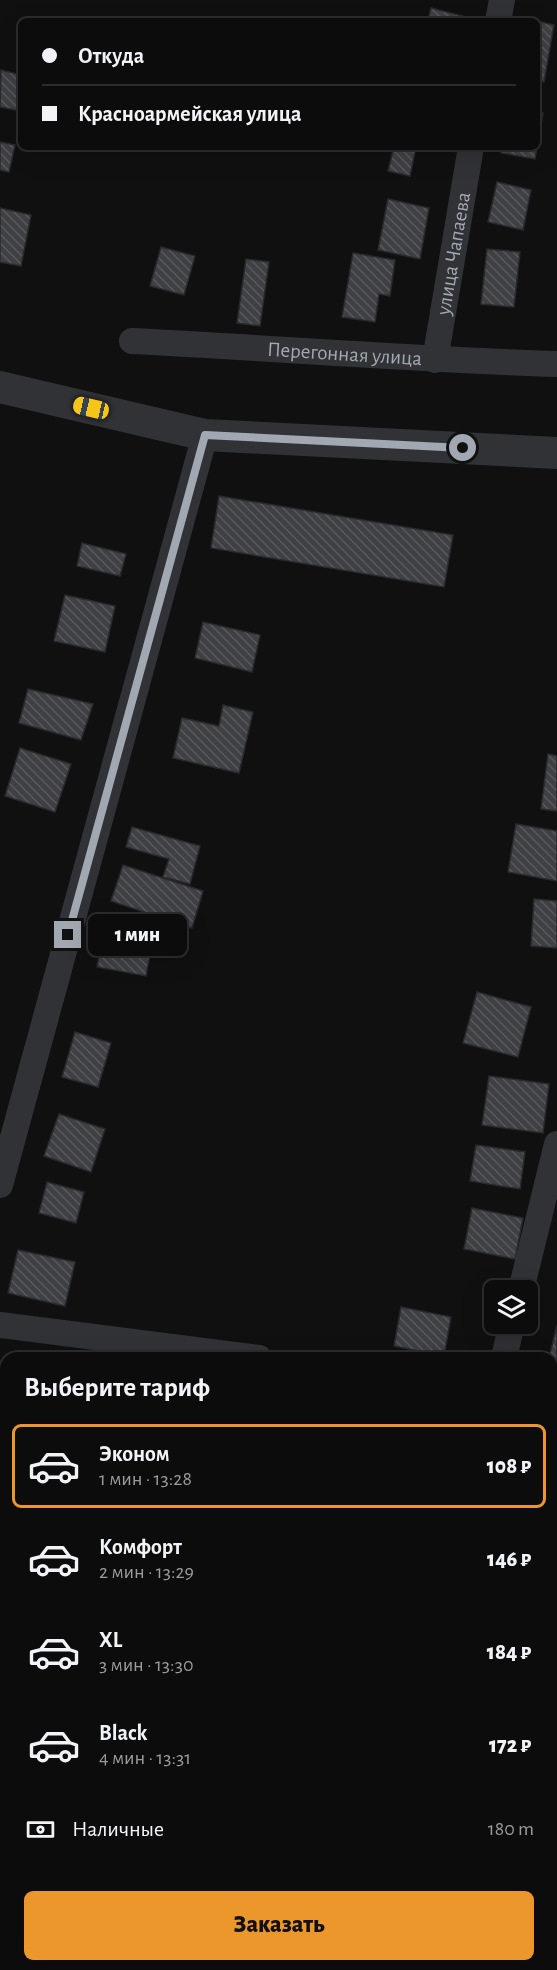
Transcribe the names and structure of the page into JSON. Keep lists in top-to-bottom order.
{
  "streets": {
    "street": ["улица Чапаева", "Перегонная улица"]
  },
  "crossings": [
    ["улица Чапаева", "Перегонная улица"]
  ],
  "page": {
    "banner": ["Откуда", "Красноармейская улица"],
    "bubble": "1 мин",
    "heading": "Выберите тариф",
    "list": [
      {
        "name": "Эконом",
        "note": "1 мин · 13:28",
        "value": "108 ₽"
      },
      {
        "name": "Комфорт",
        "note": "2 мин · 13:29",
        "value": "146 ₽"
      },
      {
        "name": "XL",
        "note": "3 мин · 13:30",
        "value": "184 ₽"
      },
      {
        "name": "Black",
        "note": "4 мин · 13:31",
        "value": "172 ₽"
      }
    ],
    "pay": ["Наличные", "180 m"],
    "buttons": "Заказать"
  }
}
